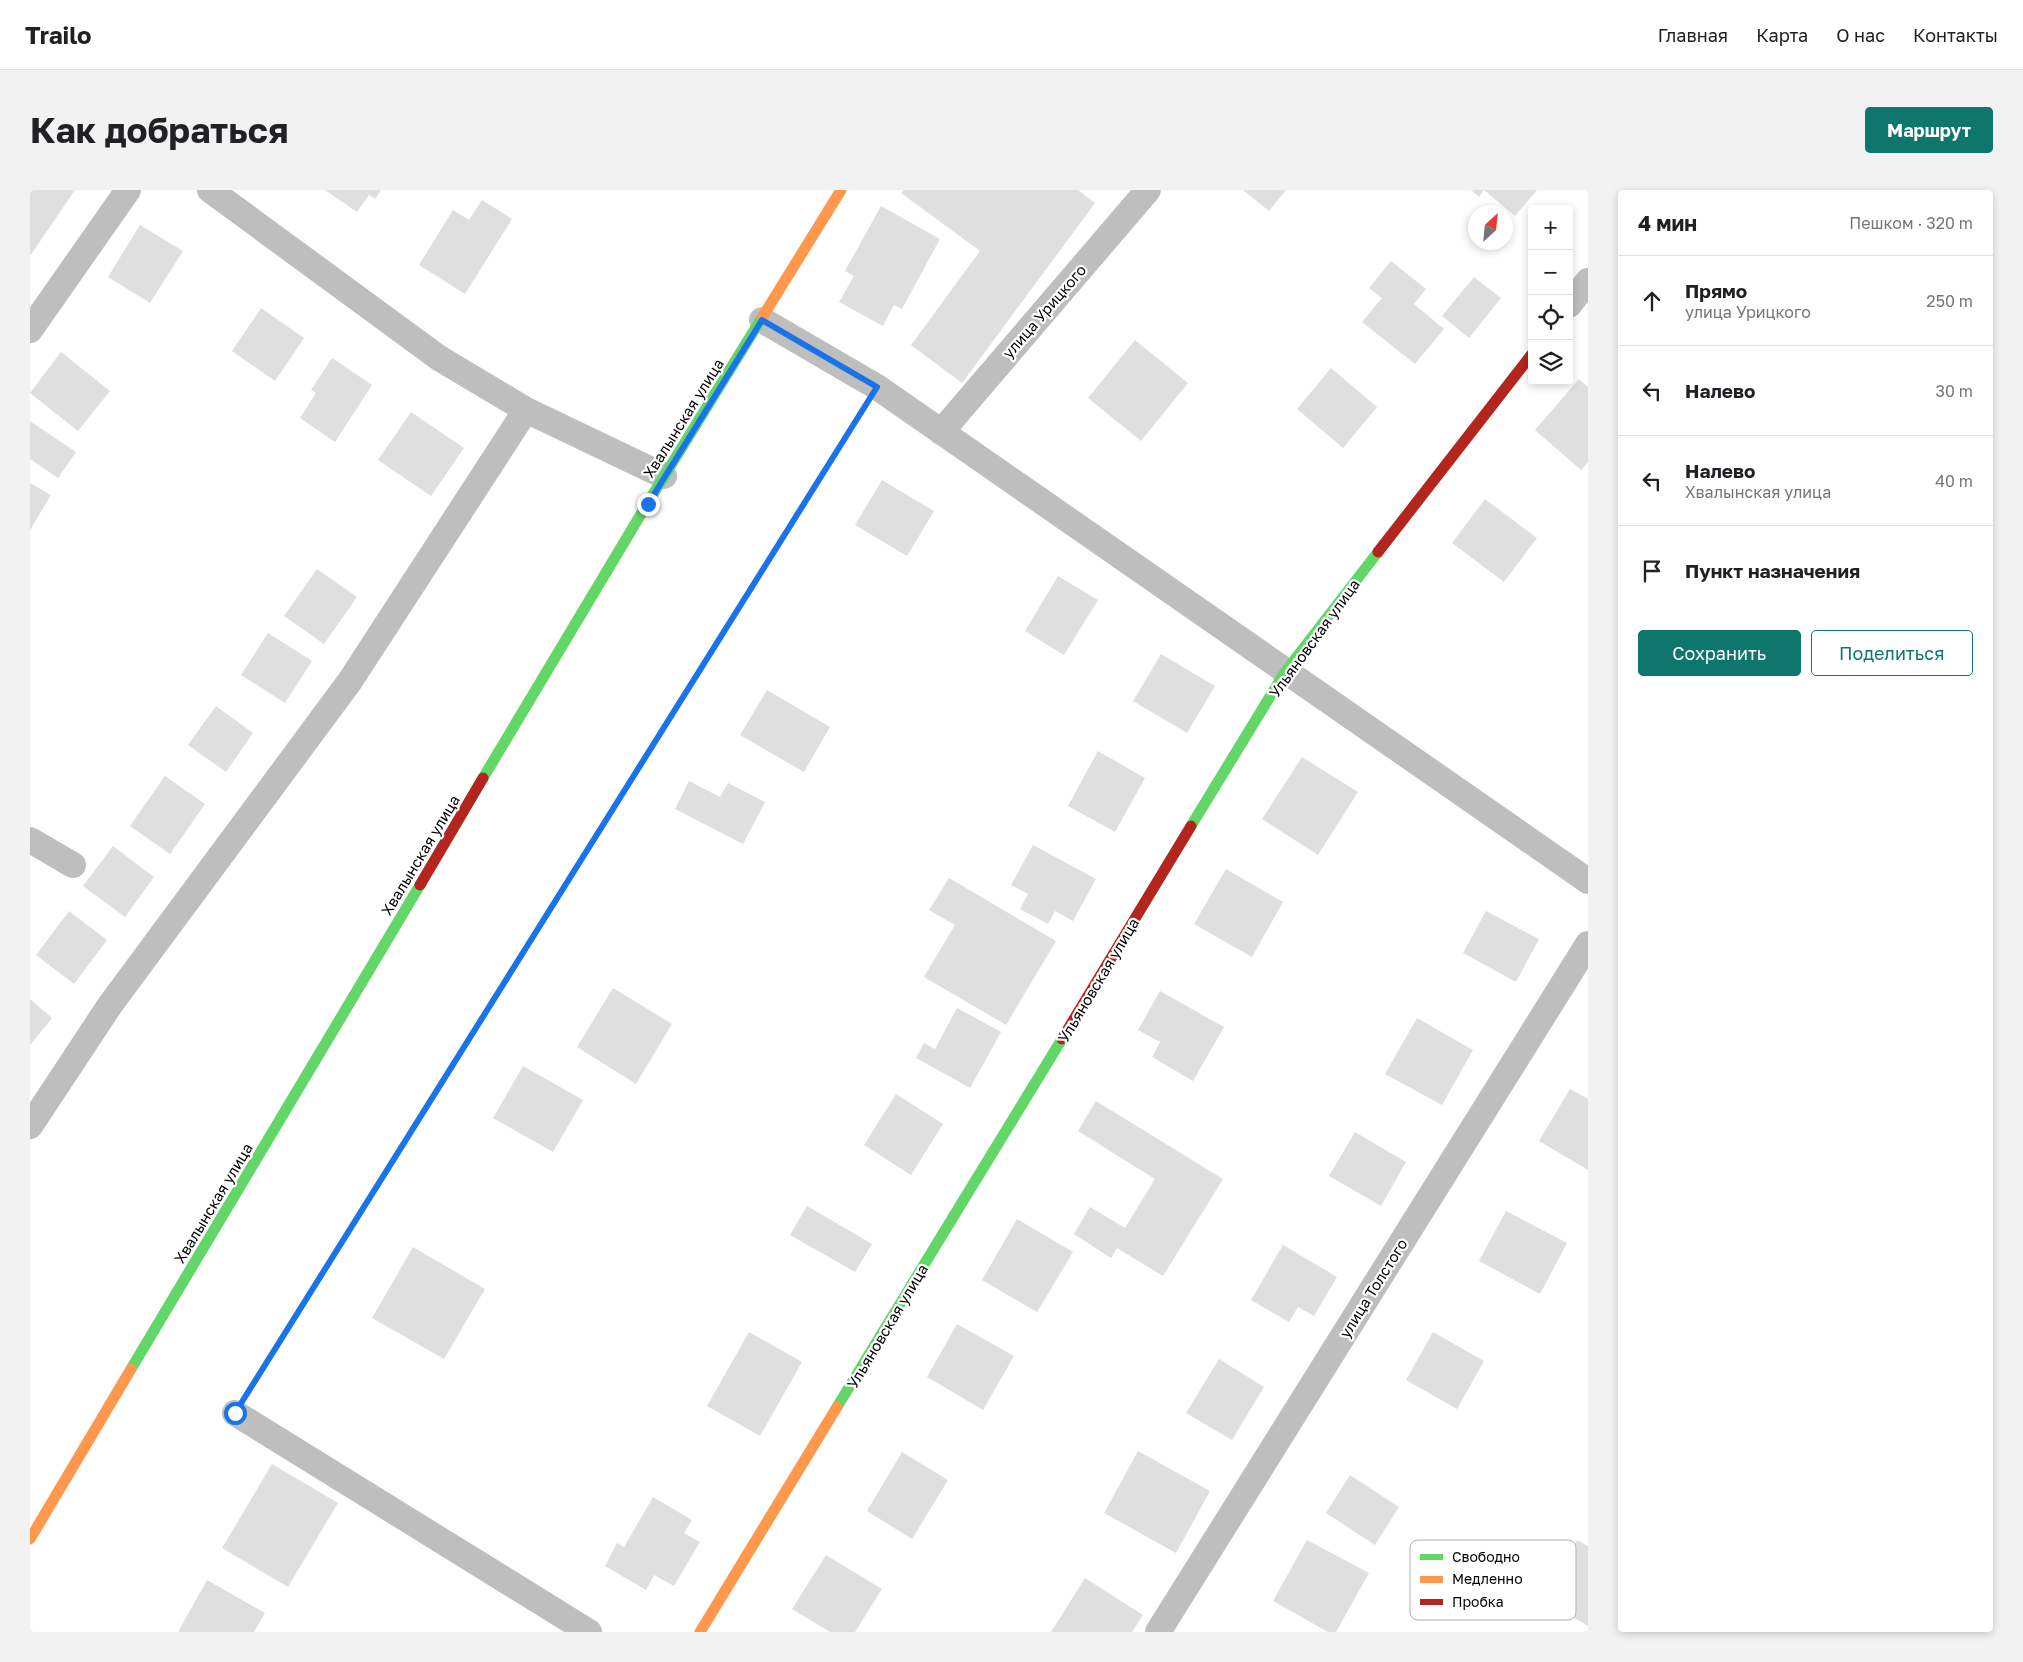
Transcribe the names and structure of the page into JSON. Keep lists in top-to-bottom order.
{
  "streets": {
    "street": [
      "улица Урицкого",
      "Хвалынская улица",
      "Ульяновская улица",
      "улица Толстого"
    ]
  },
  "legend": ["Свободно", "Медленно", "Пробка"],
  "north": "top right",
  "page": {
    "header": "Trailo",
    "nav": [
      "Главная",
      "Карта",
      "О нас",
      "Контакты"
    ],
    "buttons": [
      "Маршрут",
      ["Сохранить", "Поделиться"]
    ],
    "title": "Как добраться",
    "heading": ["4 мин", "Пешком · 320 m"],
    "map_buttons": ["+", "−"],
    "list": [
      ["Прямо", "улица Урицкого", "250 m"],
      ["Налево", "30 m"],
      ["Налево", "Хвалынская улица", "40 m"],
      "Пункт назначения"
    ]
  }
}
